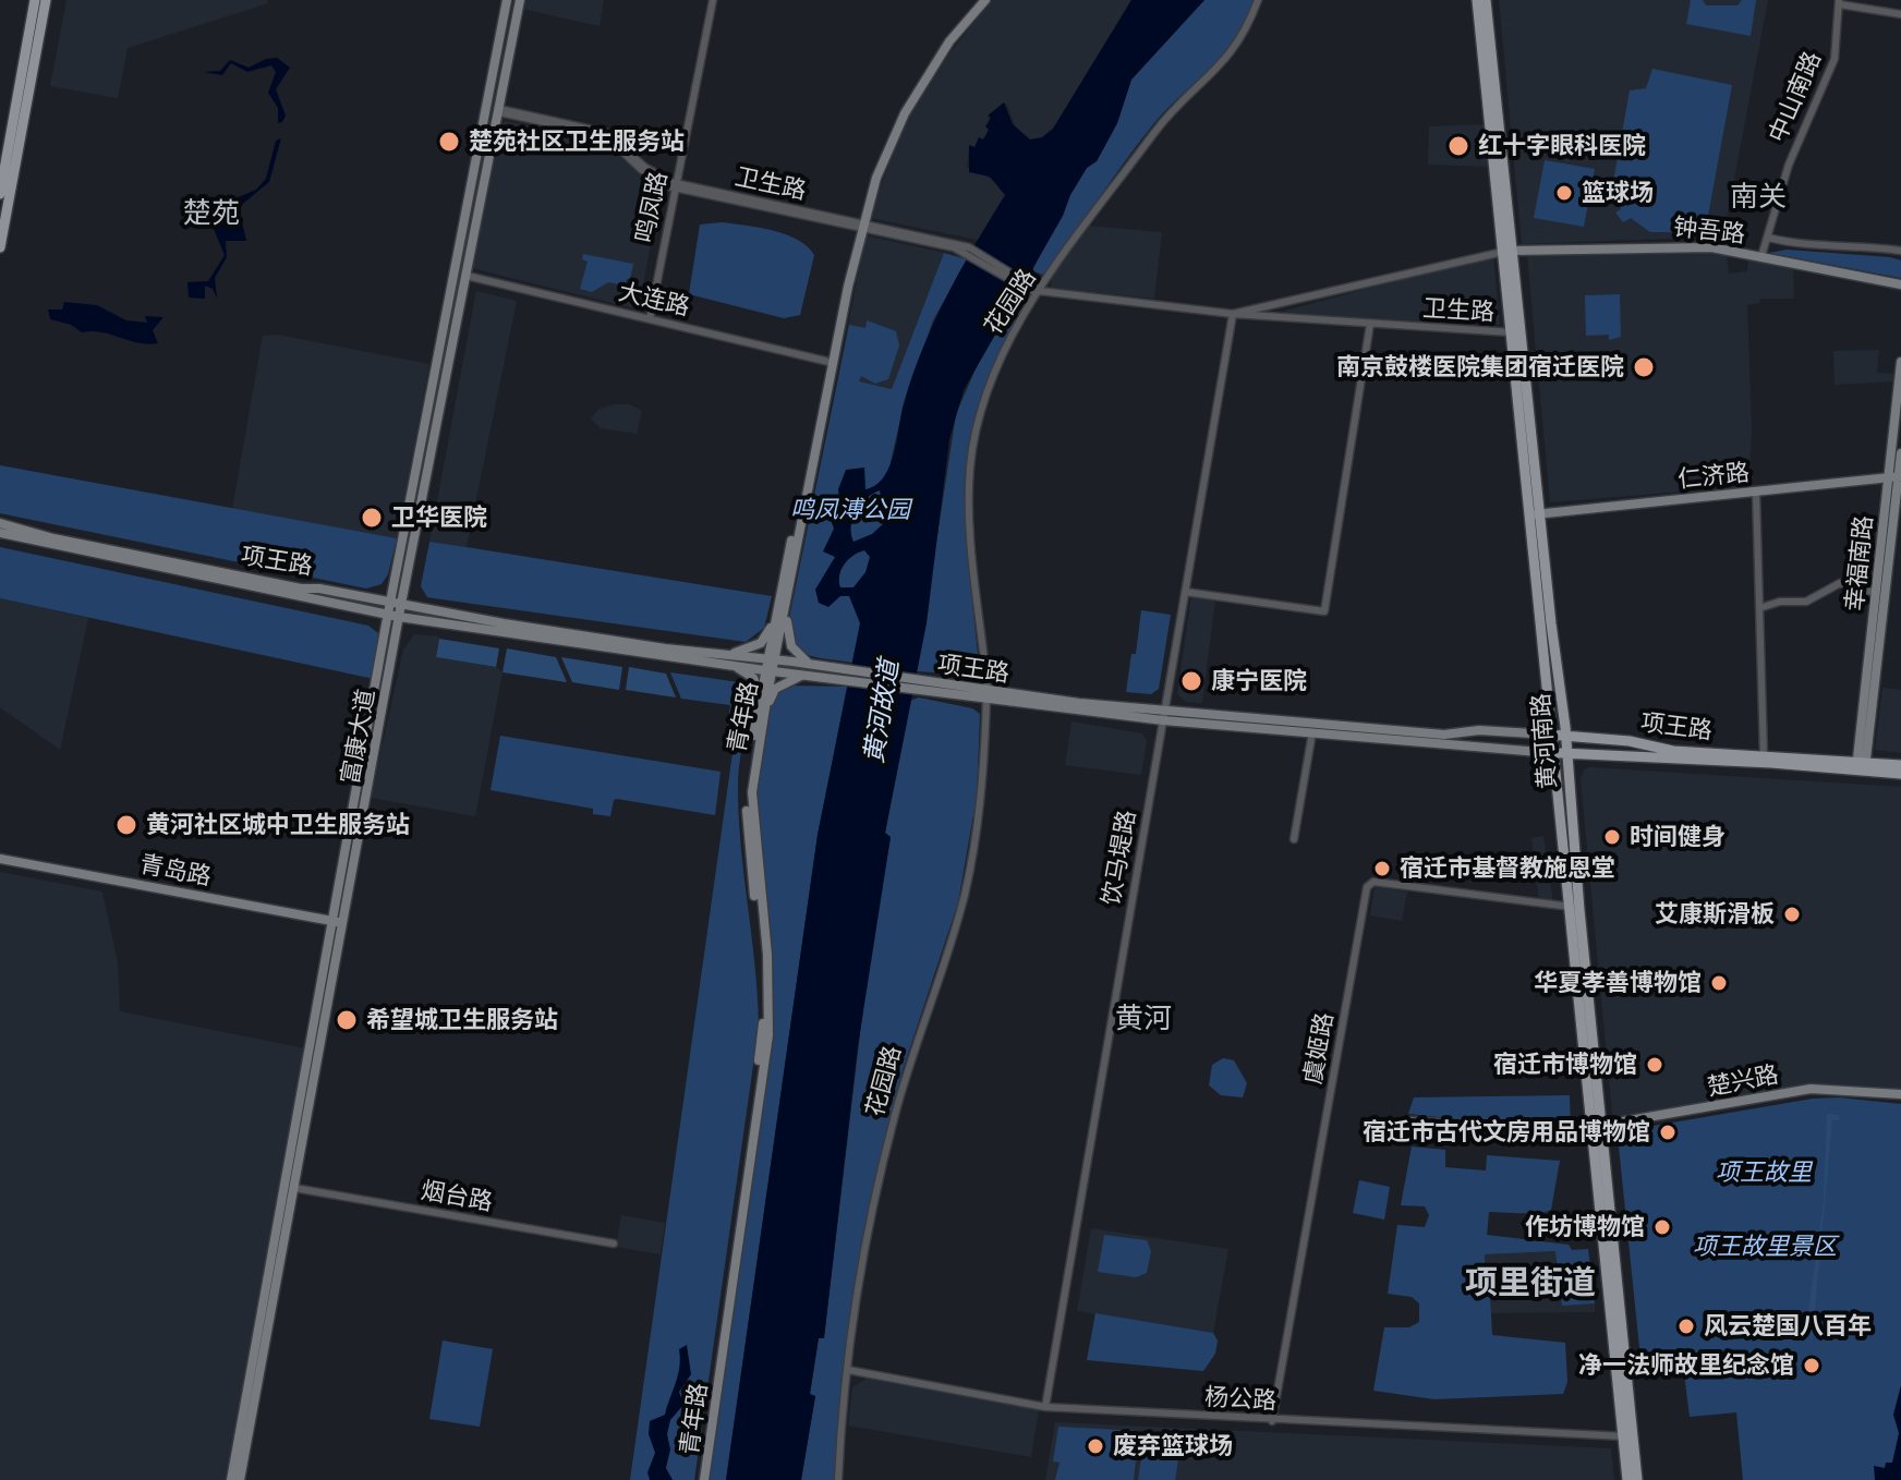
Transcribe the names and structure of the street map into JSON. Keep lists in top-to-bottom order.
{
  "streets": {
    "main road": ["项王路", "黄河南路"],
    "street": [
      "中山南路",
      "卫生路",
      "鸣凤路",
      "钟吾路",
      "大连路",
      "花园路",
      "仁济路",
      "幸福南路",
      "青年路",
      "富康大道",
      "饮马堤路",
      "青岛路",
      "虞姬路",
      "楚兴路",
      "烟台路",
      "杨公路"
    ]
  },
  "crossings": [
    ["中山南路", "钟吾路"],
    ["卫生路", "鸣凤路"],
    ["卫生路", "花园路"],
    ["卫生路", "青年路"],
    ["卫生路", "富康大道"],
    ["卫生路", "黄河南路"],
    ["卫生路", "饮马堤路"],
    ["鸣凤路", "大连路"],
    ["钟吾路", "黄河南路"],
    ["大连路", "青年路"],
    ["大连路", "富康大道"],
    ["花园路", "项王路"],
    ["花园路", "杨公路"],
    ["仁济路", "幸福南路"],
    ["仁济路", "黄河南路"],
    ["项王路", "幸福南路"],
    ["项王路", "青年路"],
    ["项王路", "富康大道"],
    ["项王路", "黄河南路"],
    ["项王路", "饮马堤路"],
    ["富康大道", "青岛路"],
    ["富康大道", "烟台路"],
    ["黄河南路", "虞姬路"],
    ["黄河南路", "楚兴路"],
    ["黄河南路", "杨公路"],
    ["饮马堤路", "杨公路"],
    ["虞姬路", "杨公路"]
  ],
  "districts": [
    "南关",
    "楚苑",
    "黄河",
    "项里街道"
  ],
  "water": ["黄河故道"],
  "parks": ["鸣凤溥公园", "项王故里", "项王故里景区"],
  "places": [
    "楚苑社区卫生服务站",
    "红十字眼科医院",
    "篮球场",
    "南京鼓楼医院集团宿迁医院",
    "卫华医院",
    "康宁医院",
    "黄河社区城中卫生服务站",
    "时间健身",
    "宿迁市基督教施恩堂",
    "艾康斯滑板",
    "华夏孝善博物馆",
    "希望城卫生服务站",
    "宿迁市博物馆",
    "宿迁市古代文房用品博物馆",
    "作坊博物馆",
    "风云楚国八百年",
    "净一法师故里纪念馆",
    "废弃篮球场"
  ]
}
